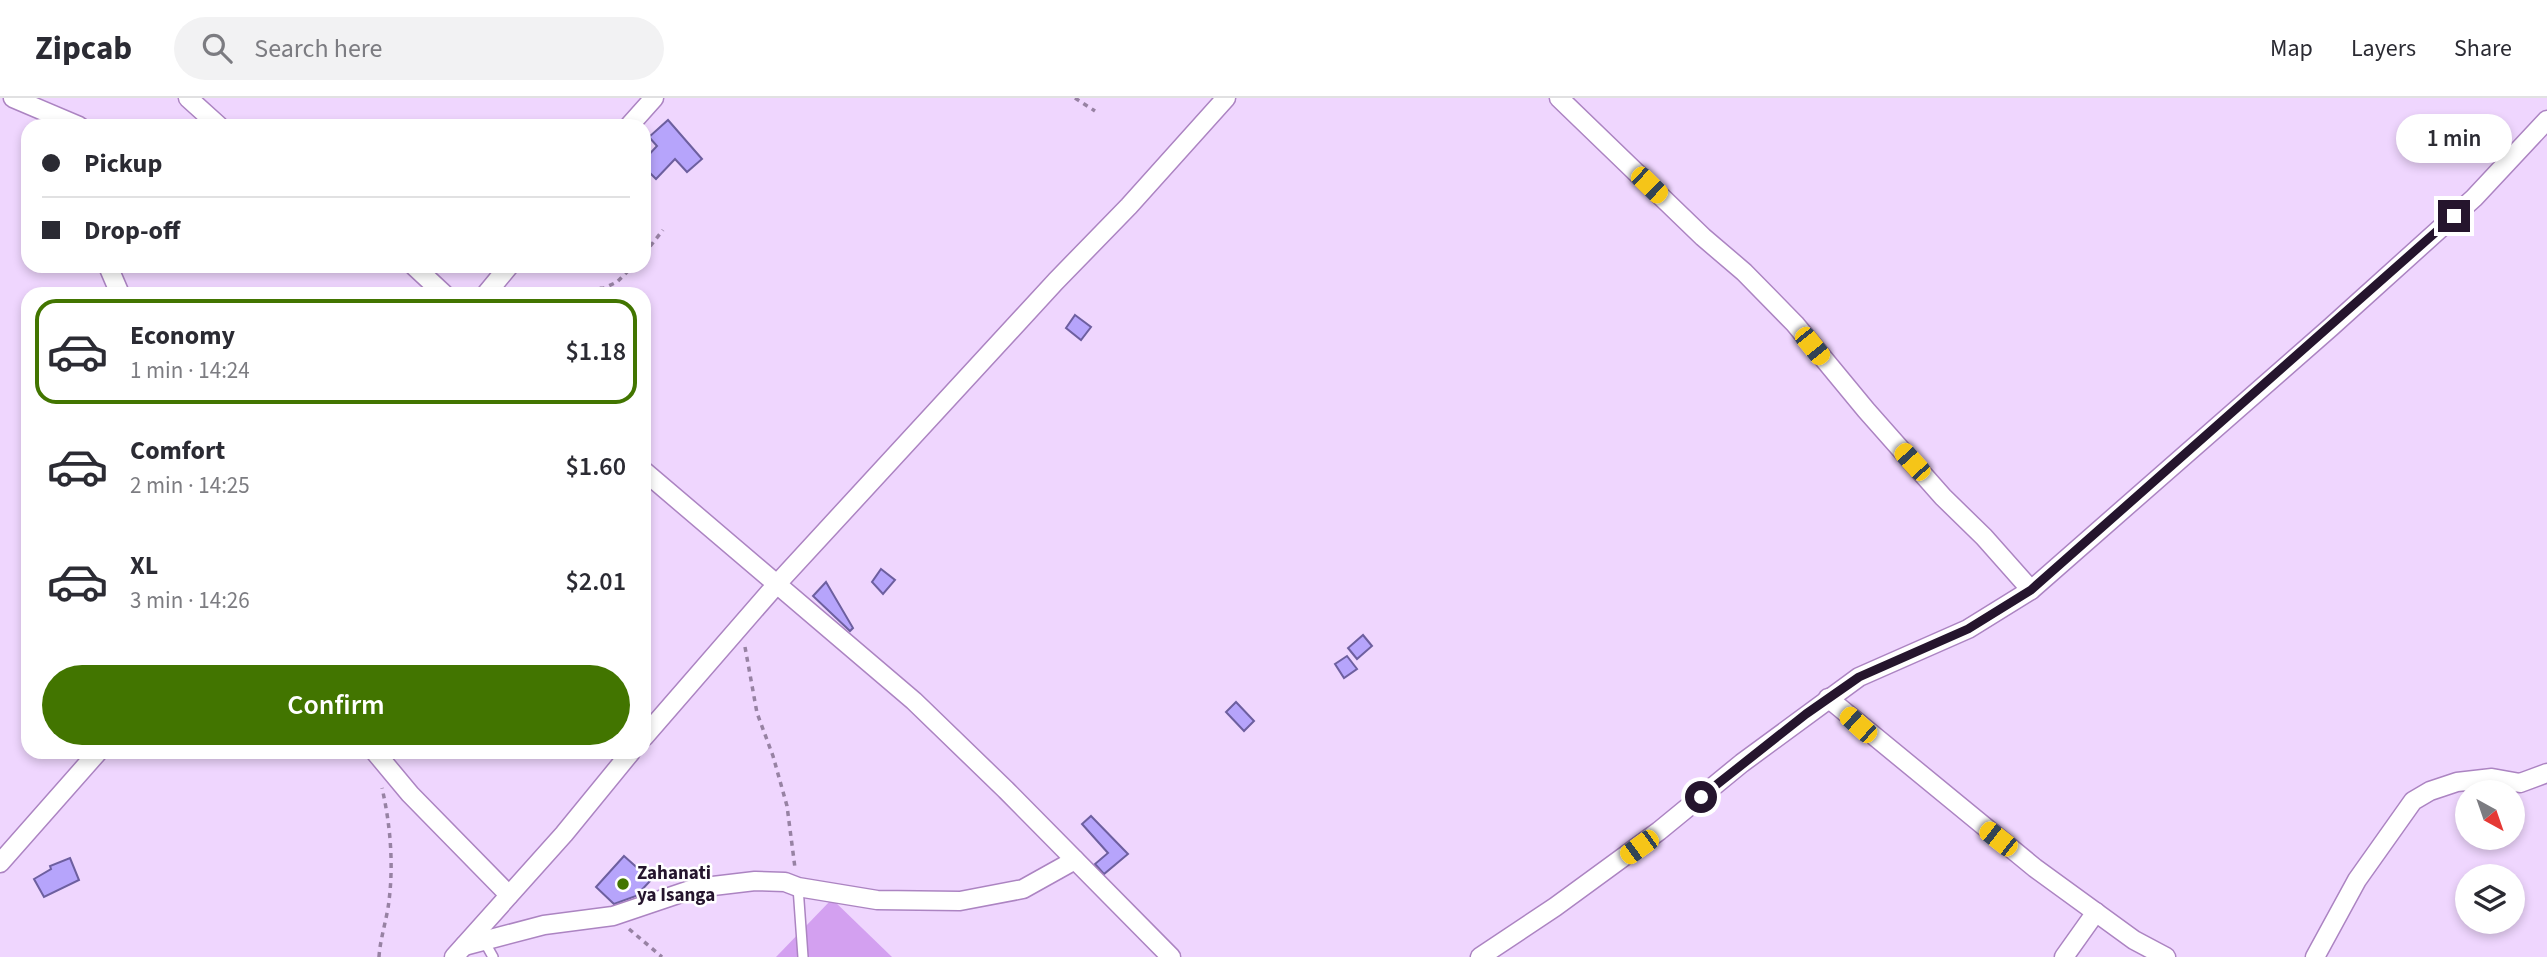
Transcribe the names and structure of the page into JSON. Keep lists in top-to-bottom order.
{
  "places": ["Zahanati ya Isanga"],
  "north": "bottom right",
  "page": {
    "header": "Zipcab",
    "search": "Search here",
    "nav": ["Map", "Layers", "Share"],
    "bubble": "1 min",
    "banner": ["Pickup", "Drop-off"],
    "list": [
      {
        "name": "Economy",
        "note": "1 min · 14:24",
        "value": "$1.18"
      },
      {
        "name": "Comfort",
        "note": "2 min · 14:25",
        "value": "$1.60"
      },
      {
        "name": "XL",
        "note": "3 min · 14:26",
        "value": "$2.01"
      }
    ],
    "buttons": "Confirm"
  }
}
